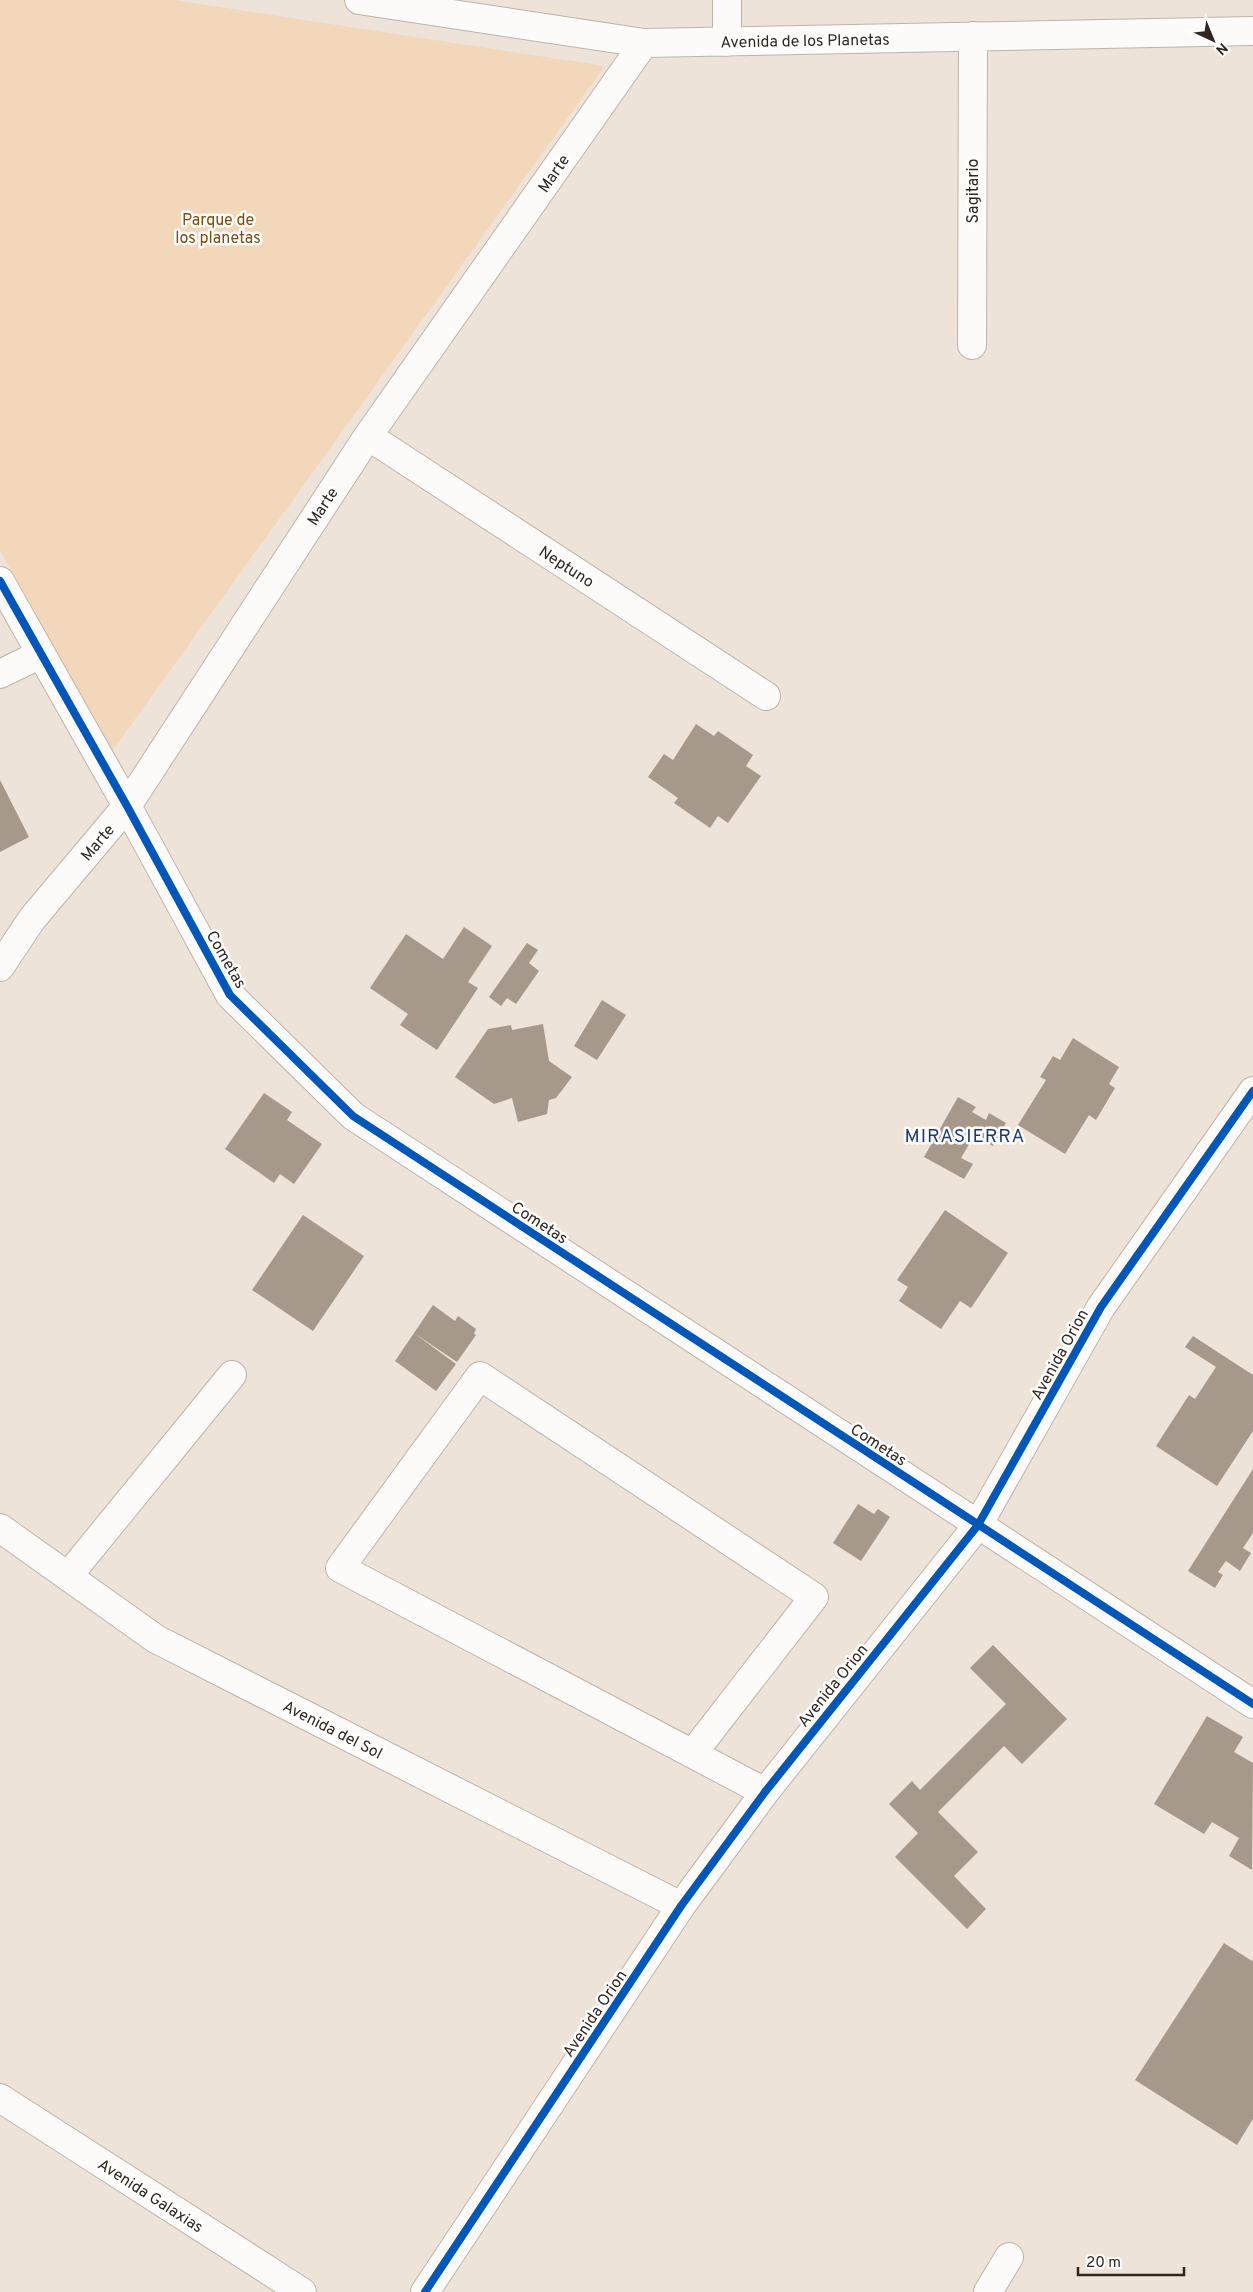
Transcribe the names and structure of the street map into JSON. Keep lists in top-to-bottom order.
{
  "streets": {
    "street": [
      "Avenida de los Planetas",
      "Marte",
      "Sagitario",
      "Neptuno",
      "Cometas",
      "Avenida Orion",
      "Avenida del Sol",
      "Avenida Galaxias"
    ]
  },
  "crossings": [
    ["Avenida de los Planetas", "Marte"],
    ["Avenida de los Planetas", "Sagitario"],
    ["Marte", "Neptuno"],
    ["Marte", "Cometas"],
    ["Cometas", "Avenida Orion"],
    ["Avenida Orion", "Avenida del Sol"]
  ],
  "districts": ["MIRASIERRA"],
  "parks": ["Parque de los planetas"],
  "scale_bar": "20 m",
  "north": "bottom right"
}
